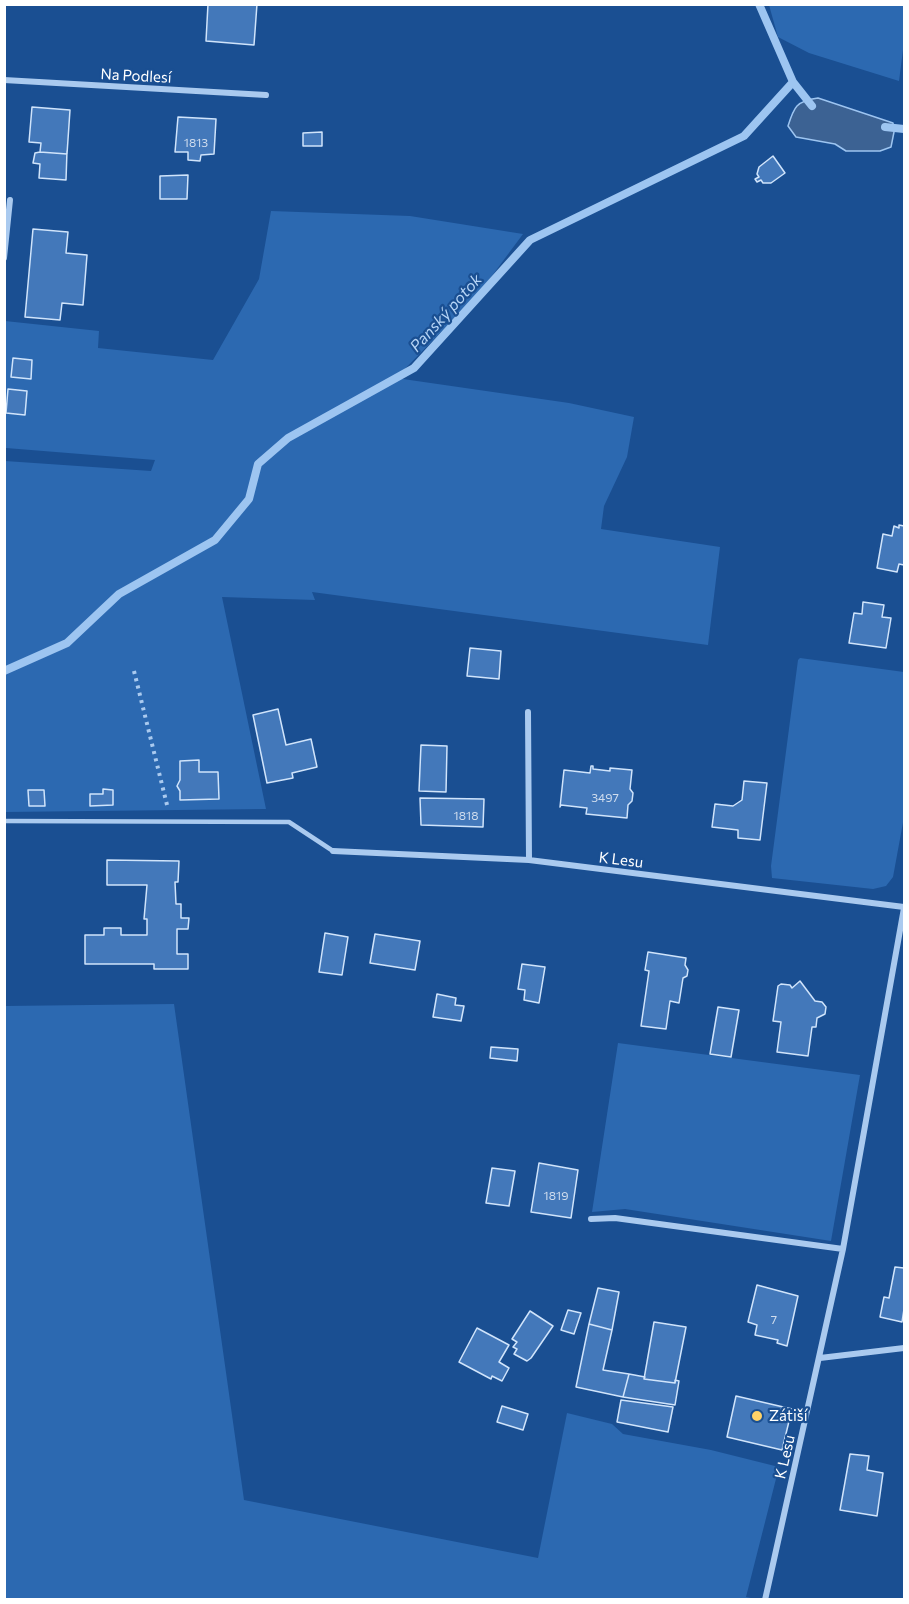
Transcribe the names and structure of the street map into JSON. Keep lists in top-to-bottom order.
{
  "streets": {
    "street": ["Na Podlesí", "K Lesu"]
  },
  "water": ["Panský potok"],
  "places": ["Zátiší"],
  "house_numbers": [
    "1813",
    "3497",
    "1818",
    "1819",
    "7"
  ]
}
